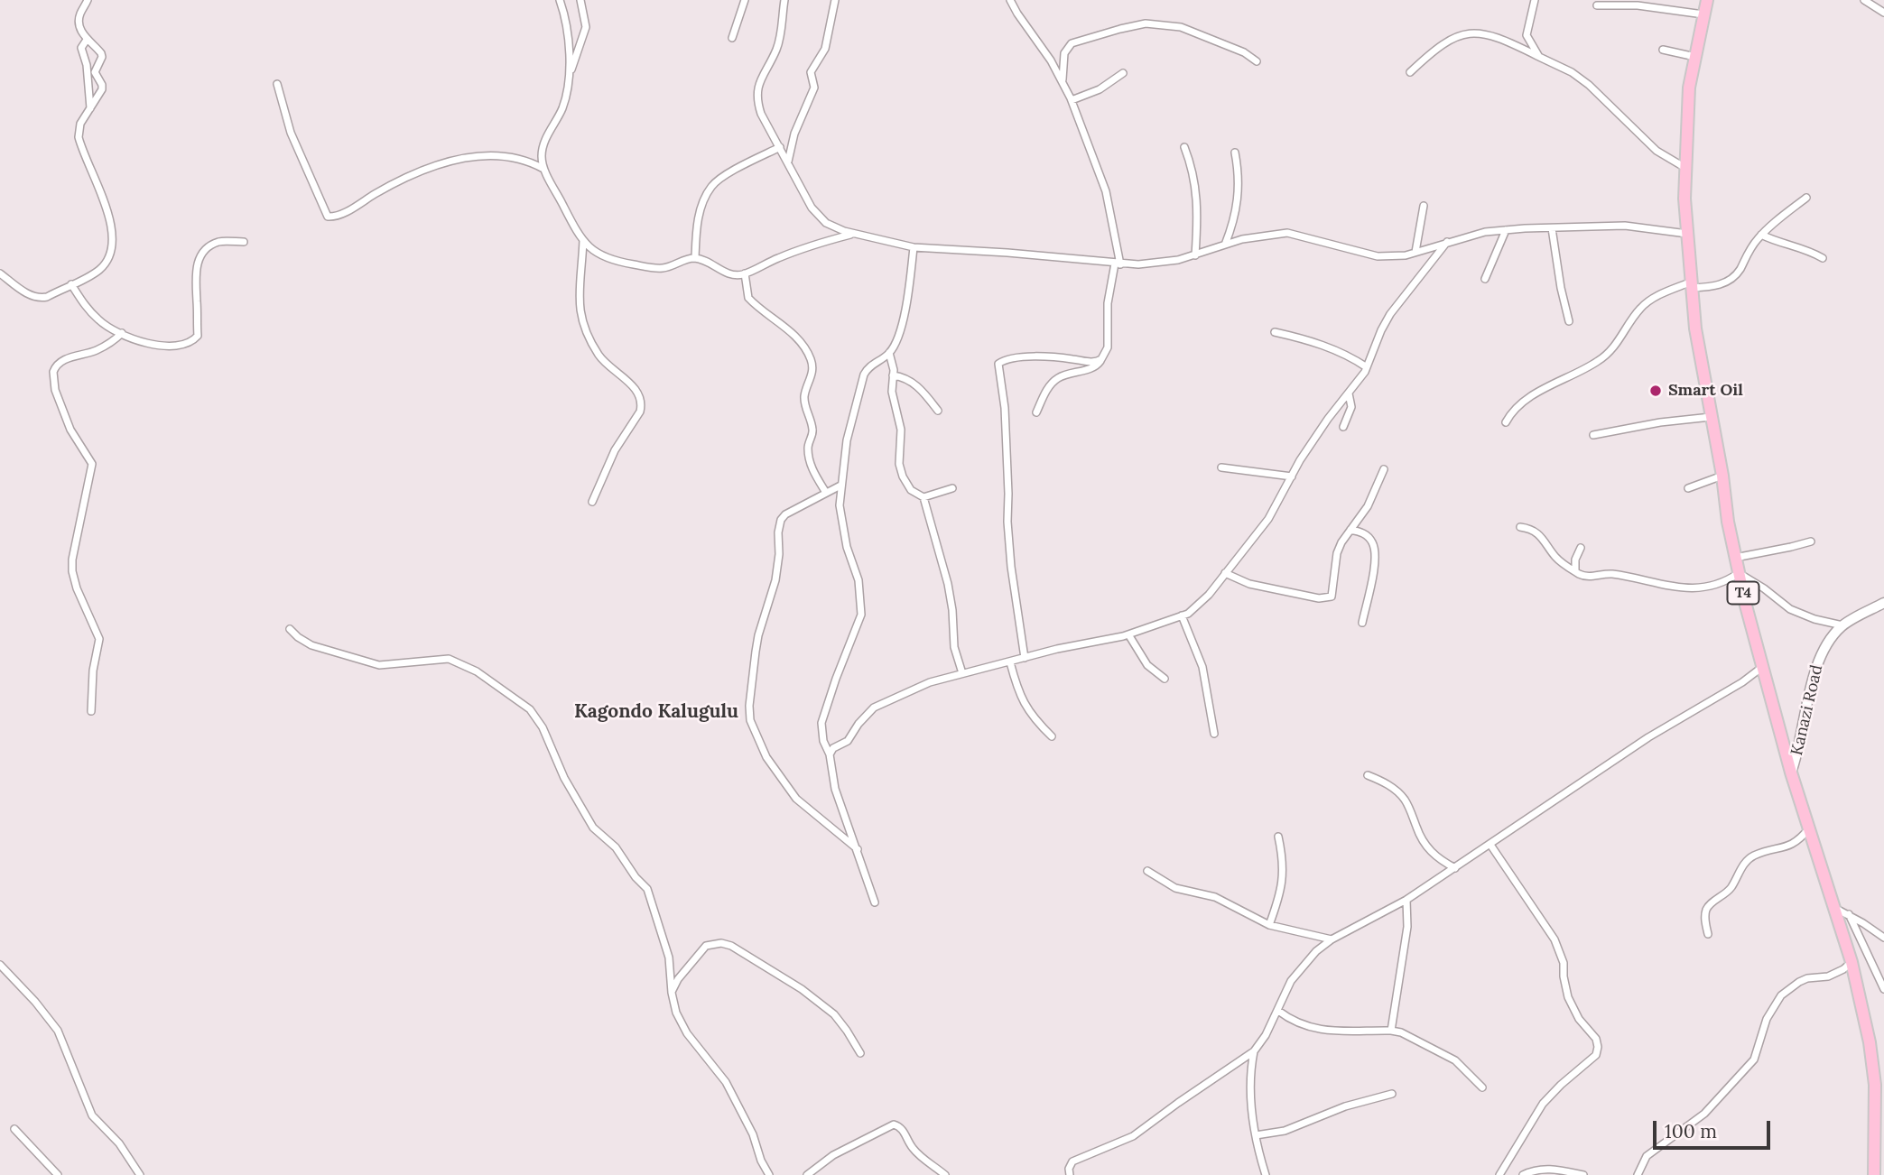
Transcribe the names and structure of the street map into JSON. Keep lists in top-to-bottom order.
{
  "streets": {
    "highway": ["T4"],
    "main road": ["Kanazi Road"]
  },
  "crossings": [
    ["T4", "Kanazi Road"]
  ],
  "districts": ["Kagondo Kalugulu"],
  "places": ["Smart Oil"],
  "scale_bar": "100 m"
}
